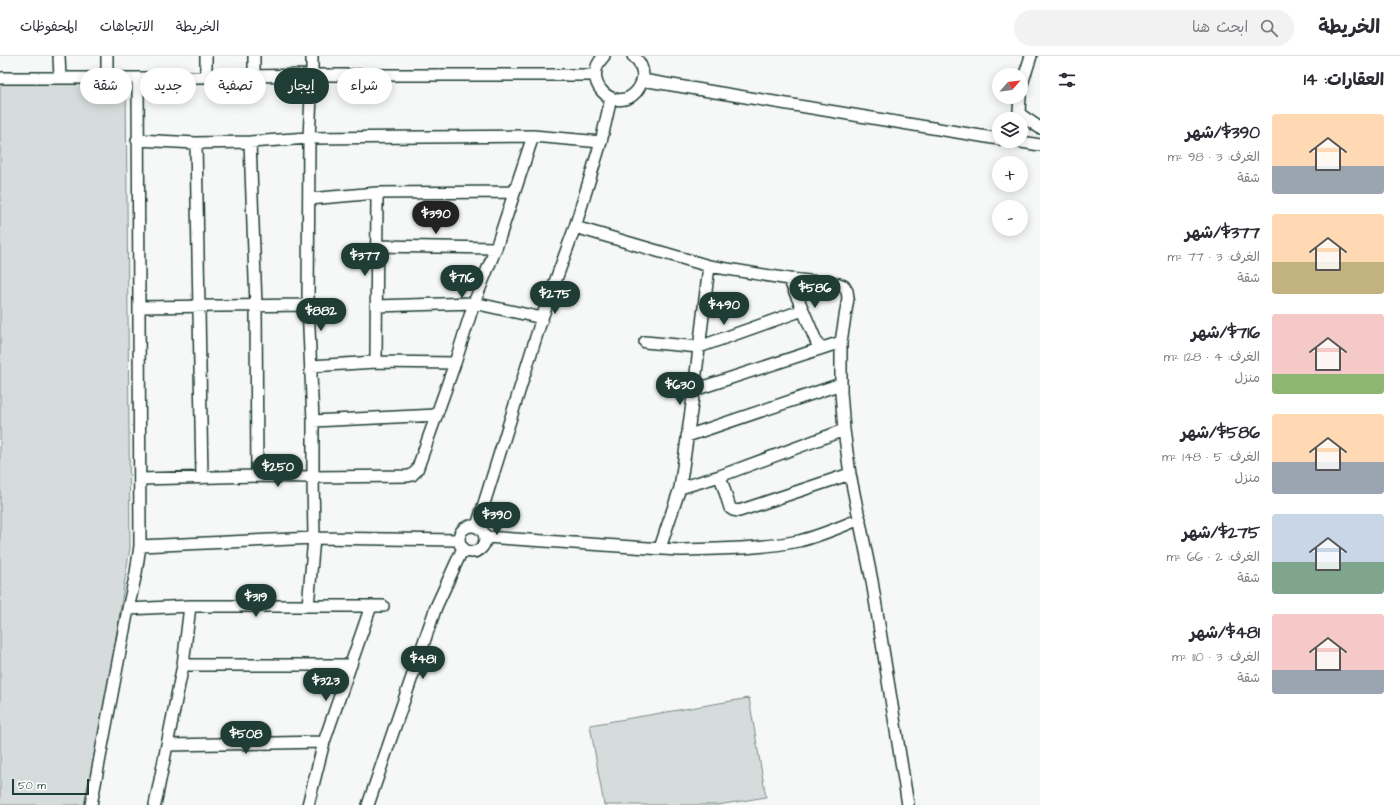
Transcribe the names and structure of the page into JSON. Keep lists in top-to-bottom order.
{
  "scale_bar": "50 m",
  "north": "top right",
  "page": {
    "header": "الخريطة",
    "search": "ابحث هنا",
    "nav": ["الخريطة", "الاتجاهات", "المحفوظات"],
    "heading": "العقارات: 14",
    "map_buttons": ["+", "−"],
    "chip": [
      "شراء",
      "إيجار",
      "تصفية",
      "جديد",
      "شقة"
    ],
    "list": [
      {
        "name": "$390/شهر",
        "note": "الغرف: 3 · 98 m² · شقة"
      },
      {
        "name": "$377/شهر",
        "note": "الغرف: 3 · 77 m² · شقة"
      },
      {
        "name": "$716/شهر",
        "note": "الغرف: 4 · 128 m² · منزل"
      },
      {
        "name": "$586/شهر",
        "note": "الغرف: 5 · 148 m² · منزل"
      },
      {
        "name": "$275/شهر",
        "note": "الغرف: 2 · 66 m² · شقة"
      },
      {
        "name": "$481/شهر",
        "note": "الغرف: 3 · 110 m² · شقة"
      }
    ],
    "price": [
      "$390",
      "$377",
      "$716",
      "$586",
      "$275",
      "$490",
      "$882",
      "$630",
      "$250",
      "$390",
      "$319",
      "$481",
      "$323",
      "$508"
    ],
    "scale": "50 m"
  }
}
